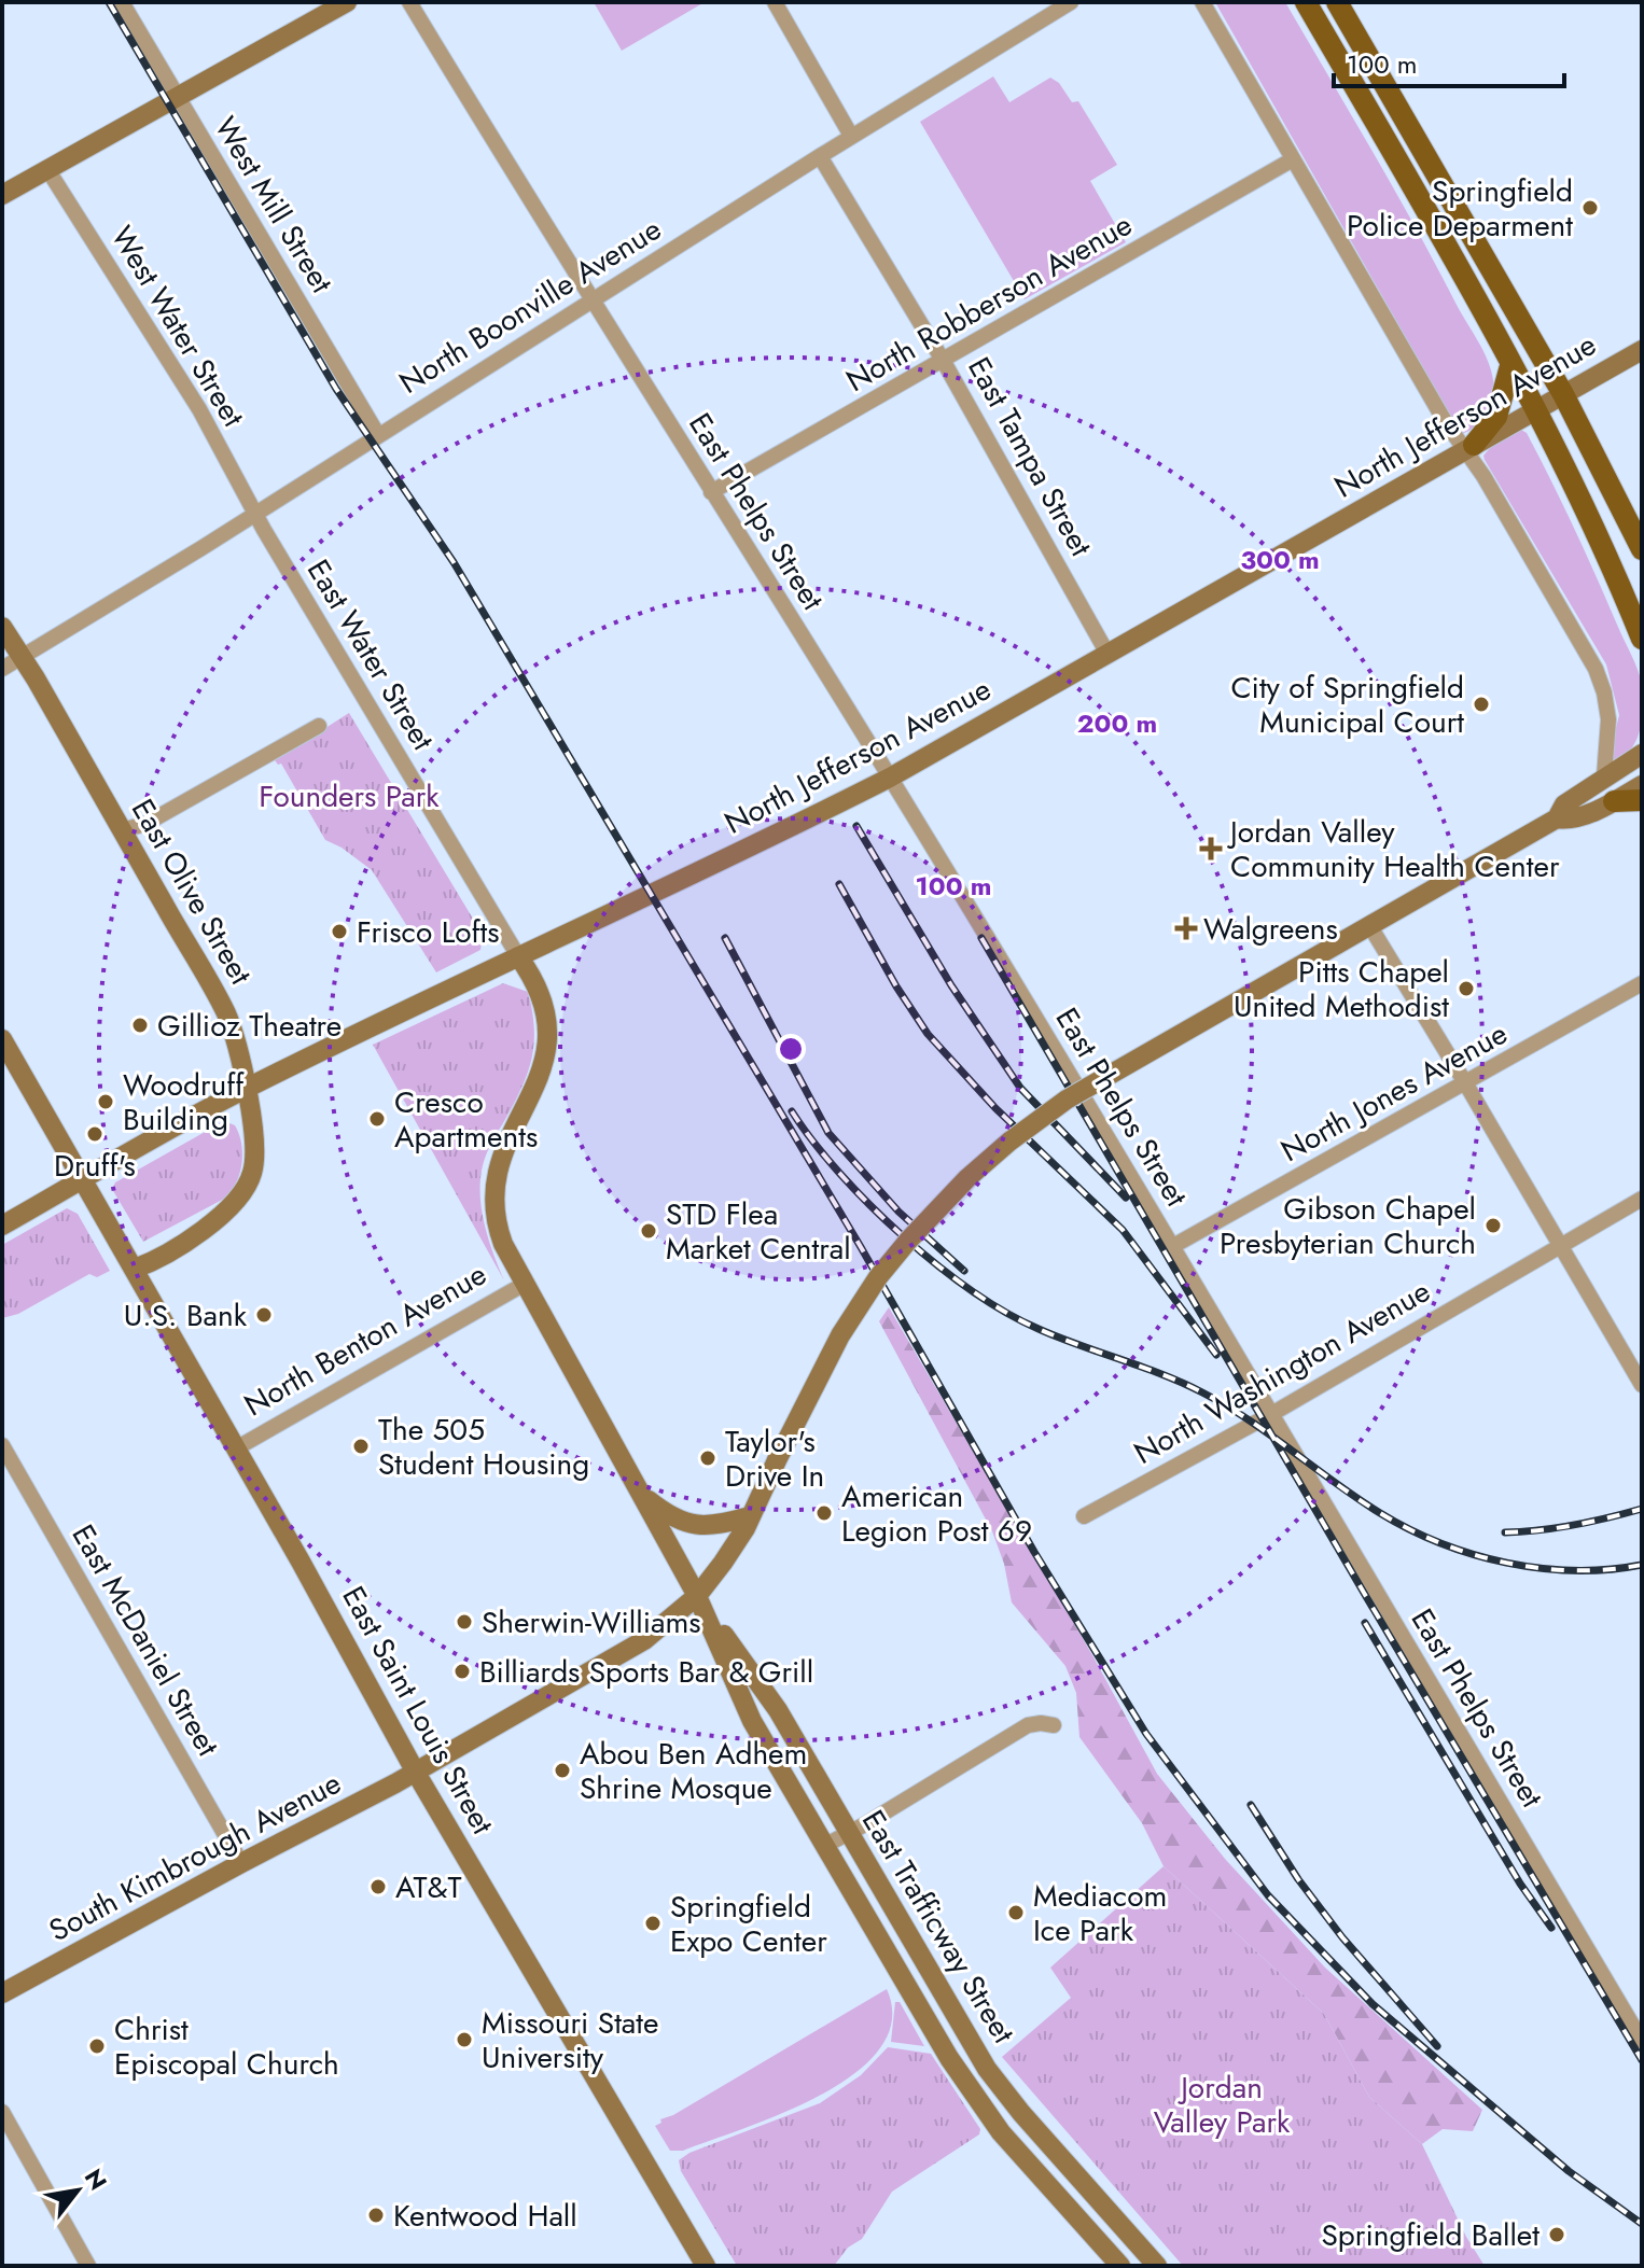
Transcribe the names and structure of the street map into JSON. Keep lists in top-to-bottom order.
{
  "streets": {
    "main road": [
      "North Jefferson Avenue",
      "East Olive Street",
      "East Saint Louis Street",
      "South Kimbrough Avenue",
      "East Trafficway Street"
    ],
    "street": [
      "West Mill Street",
      "North Robberson Avenue",
      "North Boonville Avenue",
      "West Water Street",
      "East Tampa Street",
      "East Phelps Street",
      "East Water Street",
      "North Jones Avenue",
      "North Benton Avenue",
      "North Washington Avenue",
      "East McDaniel Street"
    ]
  },
  "crossings": [
    ["West Mill Street", "North Boonville Avenue"],
    ["North Robberson Avenue", "East Tampa Street"],
    ["North Robberson Avenue", "East Phelps Street"],
    ["North Boonville Avenue", "West Water Street"],
    ["North Boonville Avenue", "East Tampa Street"],
    ["North Boonville Avenue", "East Phelps Street"],
    ["North Boonville Avenue", "East Water Street"],
    ["North Boonville Avenue", "East Olive Street"],
    ["West Water Street", "East Water Street"],
    ["North Jefferson Avenue", "East Tampa Street"],
    ["North Jefferson Avenue", "East Phelps Street"],
    ["North Jefferson Avenue", "East Water Street"],
    ["North Jefferson Avenue", "East Olive Street"],
    ["North Jefferson Avenue", "East Saint Louis Street"],
    ["North Jefferson Avenue", "East Trafficway Street"],
    ["East Phelps Street", "North Jones Avenue"],
    ["East Phelps Street", "North Washington Avenue"],
    ["East Water Street", "East Trafficway Street"],
    ["East Olive Street", "East Saint Louis Street"],
    ["North Benton Avenue", "East Saint Louis Street"],
    ["North Benton Avenue", "East Trafficway Street"],
    ["East McDaniel Street", "South Kimbrough Avenue"],
    ["East Saint Louis Street", "South Kimbrough Avenue"],
    ["South Kimbrough Avenue", "East Trafficway Street"]
  ],
  "parks": ["Founders Park", "Jordan Valley Park"],
  "places": {
    "other": [
      "Springfield Police Deparment",
      "City of Springfield Municipal Court",
      "Frisco Lofts",
      "Pitts Chapel United Methodist",
      "Gillioz Theatre",
      "Woodruff Building",
      "Cresco Apartments",
      "Druff's",
      "Gibson Chapel Presbyterian Church",
      "STD Flea Market Central",
      "U.S. Bank",
      "The 505 Student Housing",
      "Taylor's Drive In",
      "American Legion Post 69",
      "Sherwin-Williams",
      "Billiards Sports Bar & Grill",
      "Abou Ben Adhem Shrine Mosque",
      "AT&T",
      "Mediacom Ice Park",
      "Springfield Expo Center",
      "Missouri State University",
      "Christ Episcopal Church",
      "Kentwood Hall",
      "Springfield Ballet"
    ],
    "health": ["Jordan Valley Community Health Center", "Walgreens"]
  },
  "scale_bar": "100 m",
  "north": "top right",
  "rings": ["300 m", "200 m", "100 m"]
}
